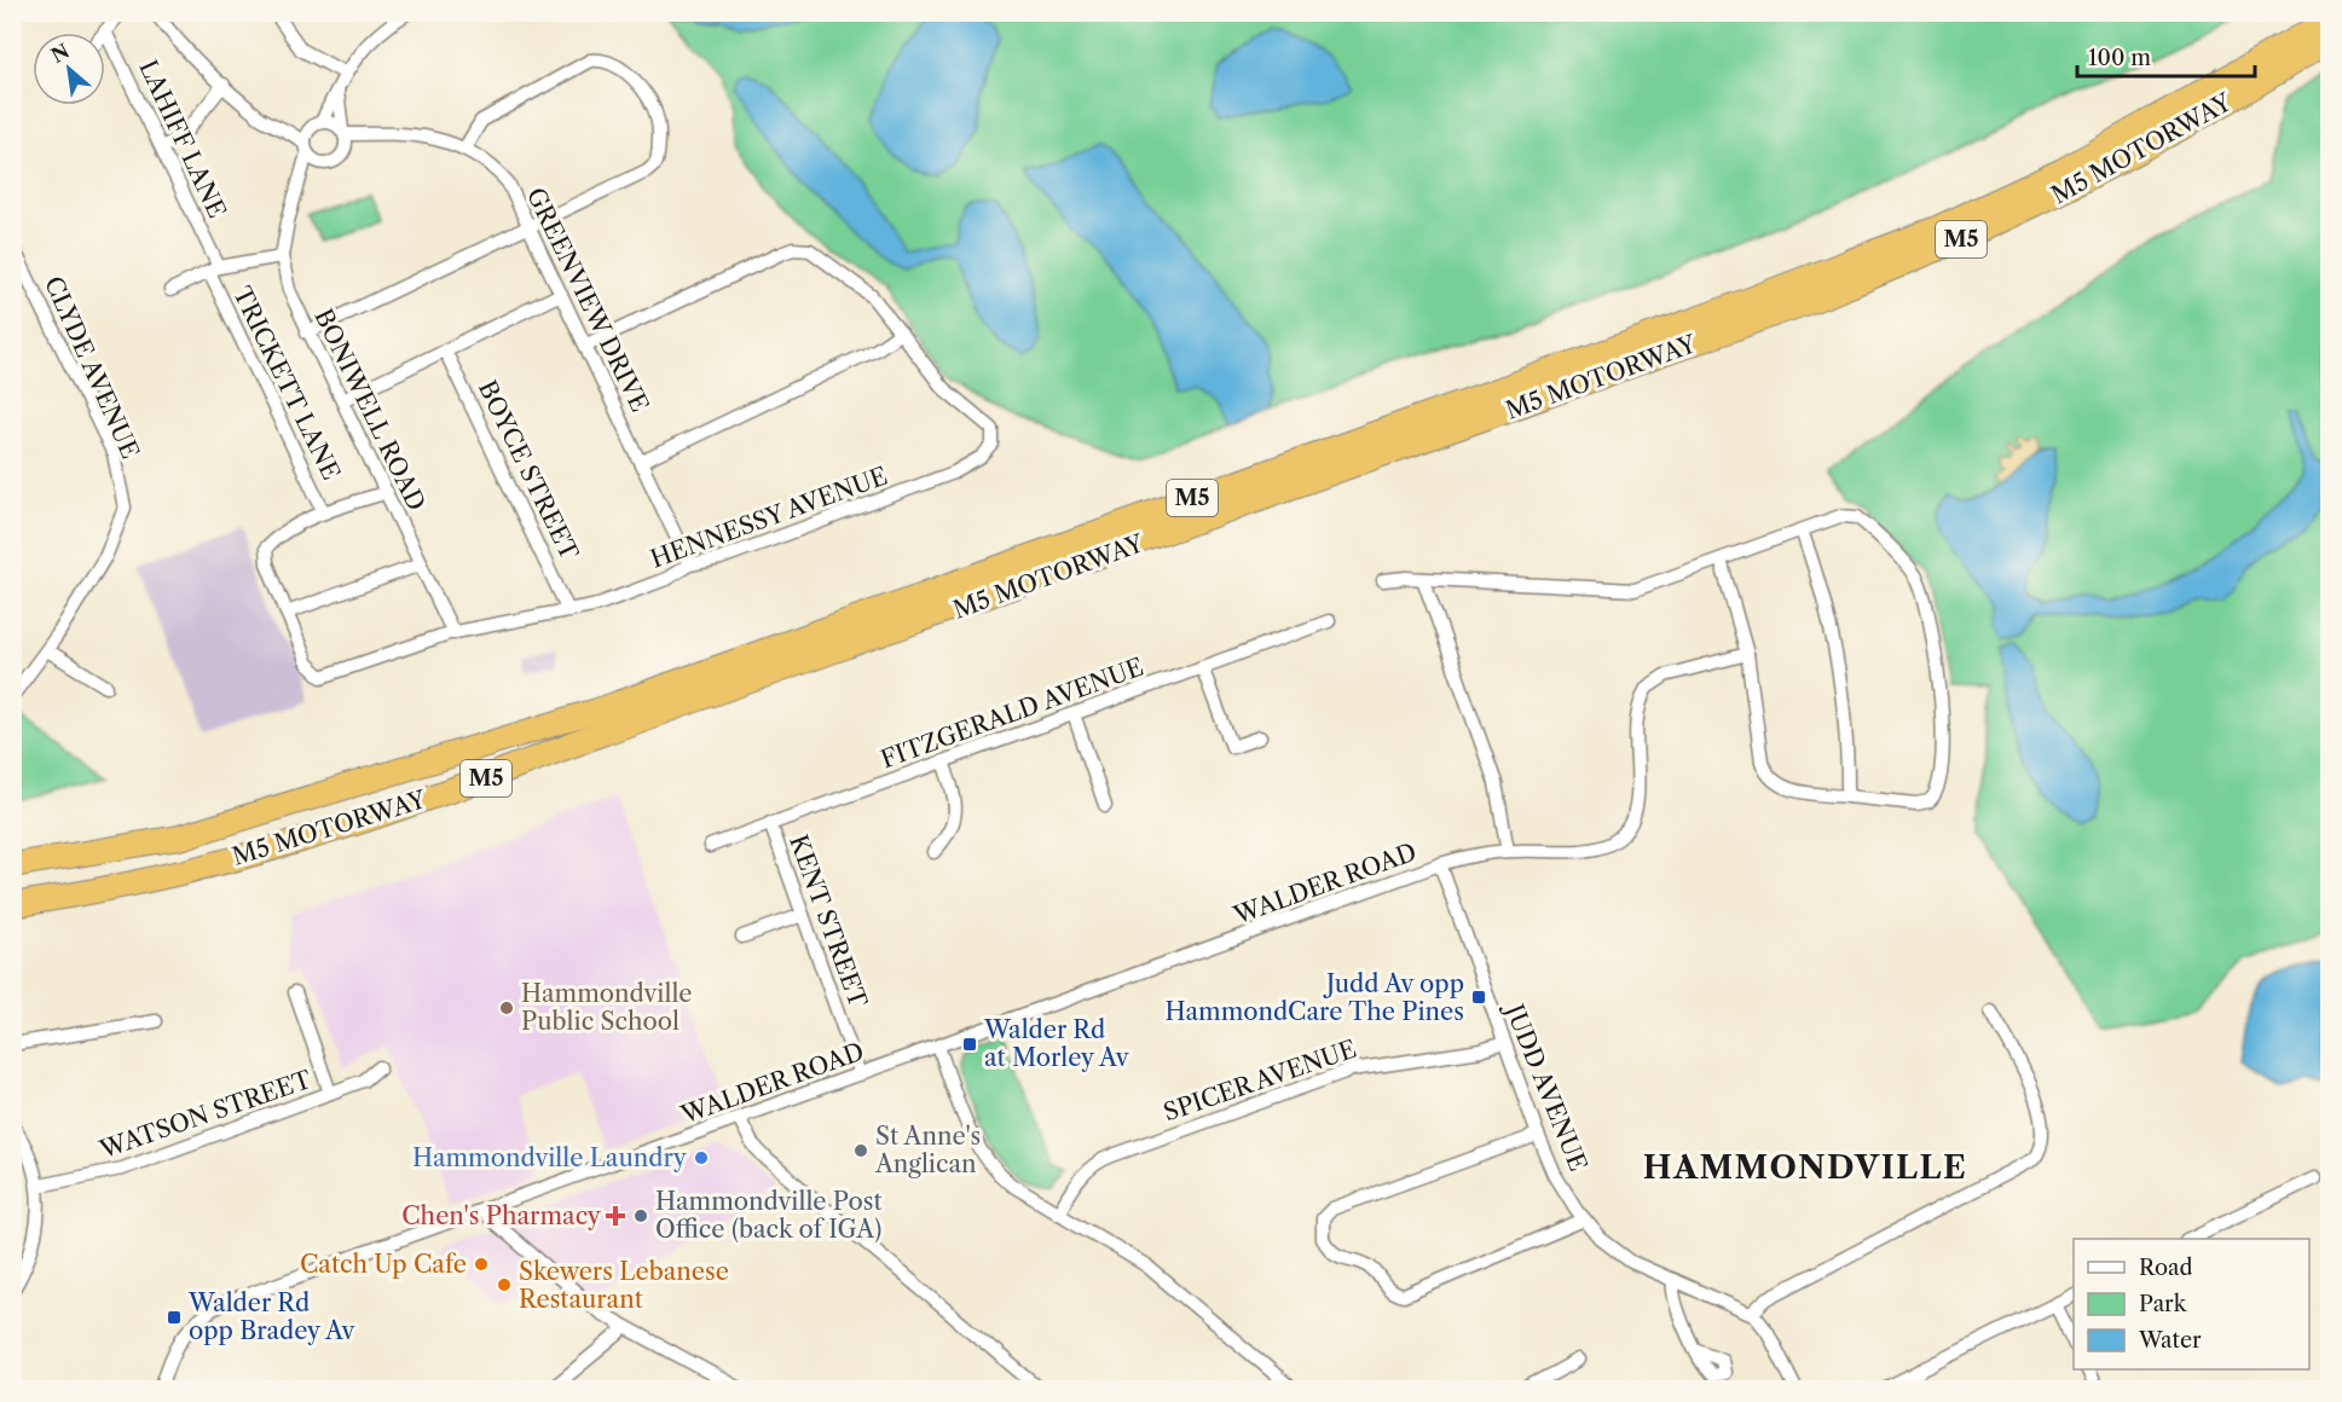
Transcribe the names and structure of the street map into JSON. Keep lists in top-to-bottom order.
{
  "streets": {
    "highway": ["M5 MOTORWAY", "M5"],
    "street": [
      "LAHIFF LANE",
      "GREENVIEW DRIVE",
      "CLYDE AVENUE",
      "TRICKETT LANE",
      "BONIWELL ROAD",
      "BOYCE STREET",
      "HENNESSY AVENUE",
      "FITZGERALD AVENUE",
      "WALDER ROAD",
      "KENT STREET",
      "SPICER AVENUE",
      "JUDD AVENUE",
      "WATSON STREET"
    ]
  },
  "crossings": [
    ["LAHIFF LANE", "TRICKETT LANE"],
    ["GREENVIEW DRIVE", "BONIWELL ROAD"],
    ["GREENVIEW DRIVE", "HENNESSY AVENUE"],
    ["TRICKETT LANE", "HENNESSY AVENUE"],
    ["BONIWELL ROAD", "HENNESSY AVENUE"],
    ["BOYCE STREET", "HENNESSY AVENUE"],
    ["FITZGERALD AVENUE", "KENT STREET"],
    ["WALDER ROAD", "KENT STREET"],
    ["WALDER ROAD", "JUDD AVENUE"],
    ["SPICER AVENUE", "JUDD AVENUE"]
  ],
  "districts": ["HAMMONDVILLE"],
  "places": {
    "transit": ["Judd Av opp HammondCare The Pines", "Walder Rd at Morley Av", "Walder Rd opp Bradey Av"],
    "other": [
      "Hammondville Public School",
      "St Anne's Anglican",
      "Hammondville Laundry",
      "Hammondville Post Office (back of IGA)",
      "Catch Up Cafe",
      "Skewers Lebanese Restaurant"
    ],
    "health": ["Chen's Pharmacy"]
  },
  "legend": ["Road", "Park", "Water"],
  "scale_bar": "100 m",
  "north": "top left"
}
